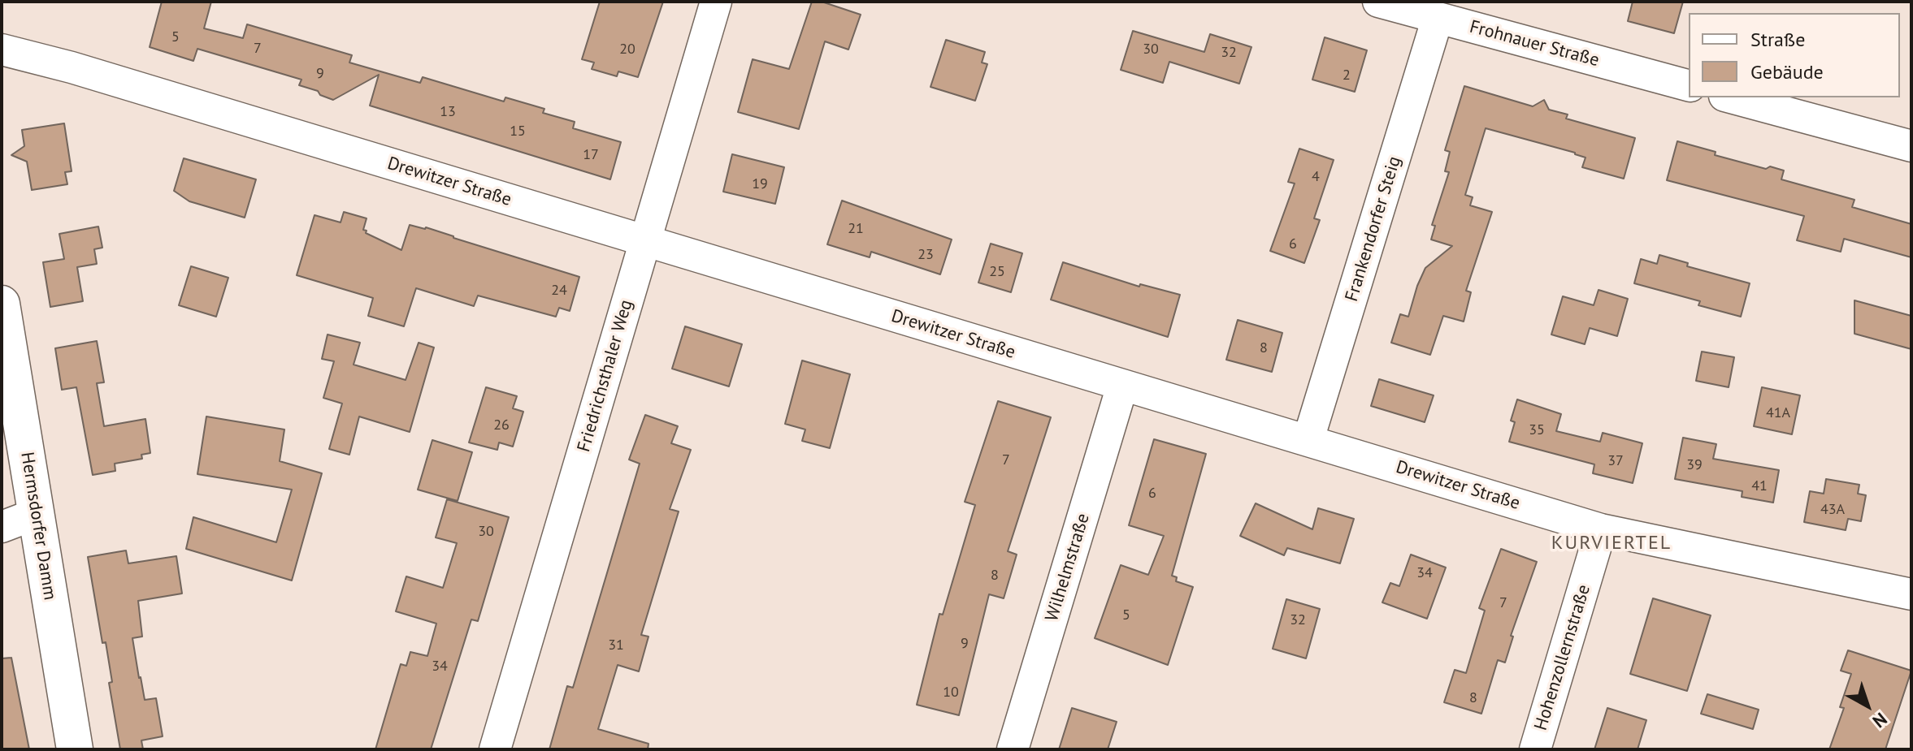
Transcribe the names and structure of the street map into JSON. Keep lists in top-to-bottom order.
{
  "streets": {
    "main road": ["Hermsdorfer Damm"],
    "street": [
      "Frohnauer Straße",
      "Drewitzer Straße",
      "Frankendorfer Steig",
      "Friedrichsthaler Weg",
      "Wilhelmstraße",
      "Hohenzollernstraße"
    ]
  },
  "crossings": [
    ["Frohnauer Straße", "Frankendorfer Steig"],
    ["Drewitzer Straße", "Frankendorfer Steig"],
    ["Drewitzer Straße", "Friedrichsthaler Weg"],
    ["Drewitzer Straße", "Wilhelmstraße"],
    ["Drewitzer Straße", "Hohenzollernstraße"]
  ],
  "districts": ["KURVIERTEL"],
  "house_numbers": [
    "5",
    "7",
    "20",
    "30",
    "32",
    "9",
    "2",
    "13",
    "15",
    "17",
    "4",
    "19",
    "21",
    "6",
    "23",
    "25",
    "24",
    "8",
    "41A",
    "26",
    "35",
    "7",
    "37",
    "39",
    "41",
    "6",
    "43A",
    "30",
    "34",
    "8",
    "7",
    "5",
    "32",
    "9",
    "31",
    "34",
    "10",
    "8"
  ],
  "legend": ["Straße", "Gebäude"],
  "north": "bottom right"
}
